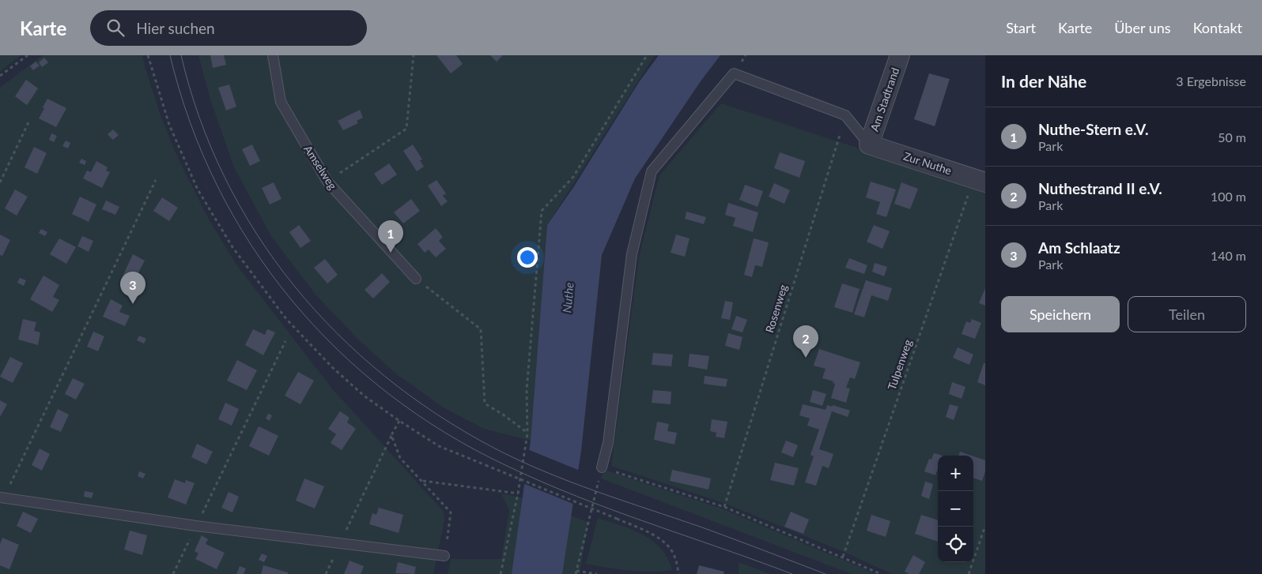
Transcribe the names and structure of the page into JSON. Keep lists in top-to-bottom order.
{
  "streets": {
    "street": ["Am Stadtrand", "Zur Nuthe"],
    "lane": ["Amselweg"],
    "path": ["Rosenweg", "Tulpenweg"]
  },
  "crossings": [
    ["Am Stadtrand", "Zur Nuthe"],
    ["Zur Nuthe", "Tulpenweg"]
  ],
  "water": ["Nuthe"],
  "page": {
    "header": "Karte",
    "search": "Hier suchen",
    "nav": [
      "Start",
      "Karte",
      "Über uns",
      "Kontakt"
    ],
    "heading": ["In der Nähe", "3 Ergebnisse"],
    "list": [
      {
        "mark": "1",
        "name": "Nuthe-Stern e.V.",
        "note": "Park",
        "value": "50 m"
      },
      {
        "mark": "2",
        "name": "Nuthestrand II e.V.",
        "note": "Park",
        "value": "100 m"
      },
      {
        "mark": "3",
        "name": "Am Schlaatz",
        "note": "Park",
        "value": "140 m"
      }
    ],
    "pins": ["1", "3", "2"],
    "buttons": ["Speichern", "Teilen"],
    "map_buttons": ["+", "−"]
  }
}
